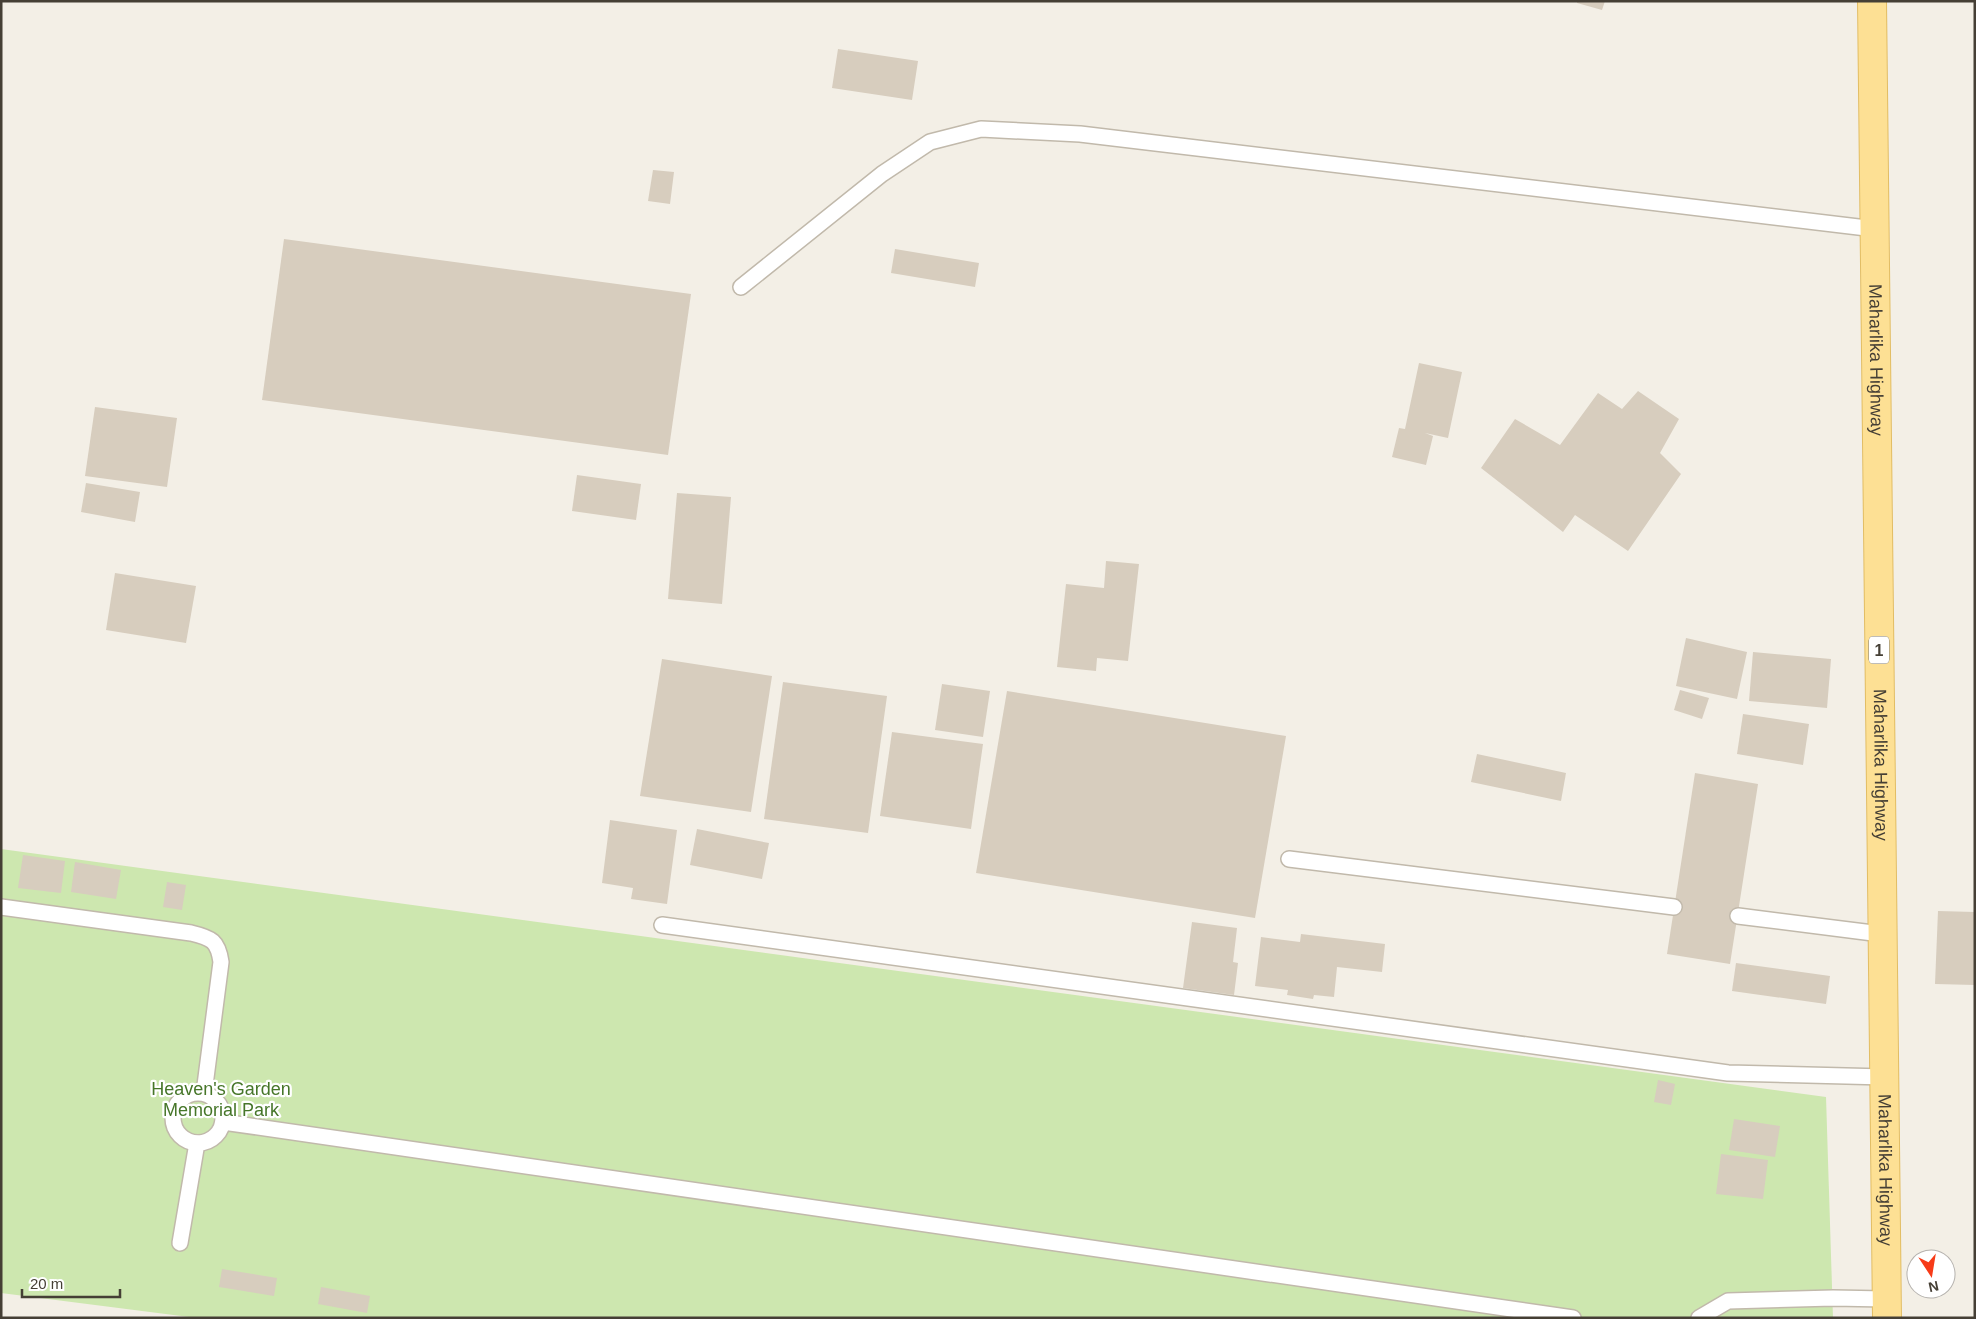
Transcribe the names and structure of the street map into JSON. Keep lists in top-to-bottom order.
{
  "streets": {
    "main road": ["Maharlika Highway", "1"]
  },
  "parks": ["Heaven's Garden Memorial Park"],
  "scale_bar": "20 m",
  "north": "bottom"
}
